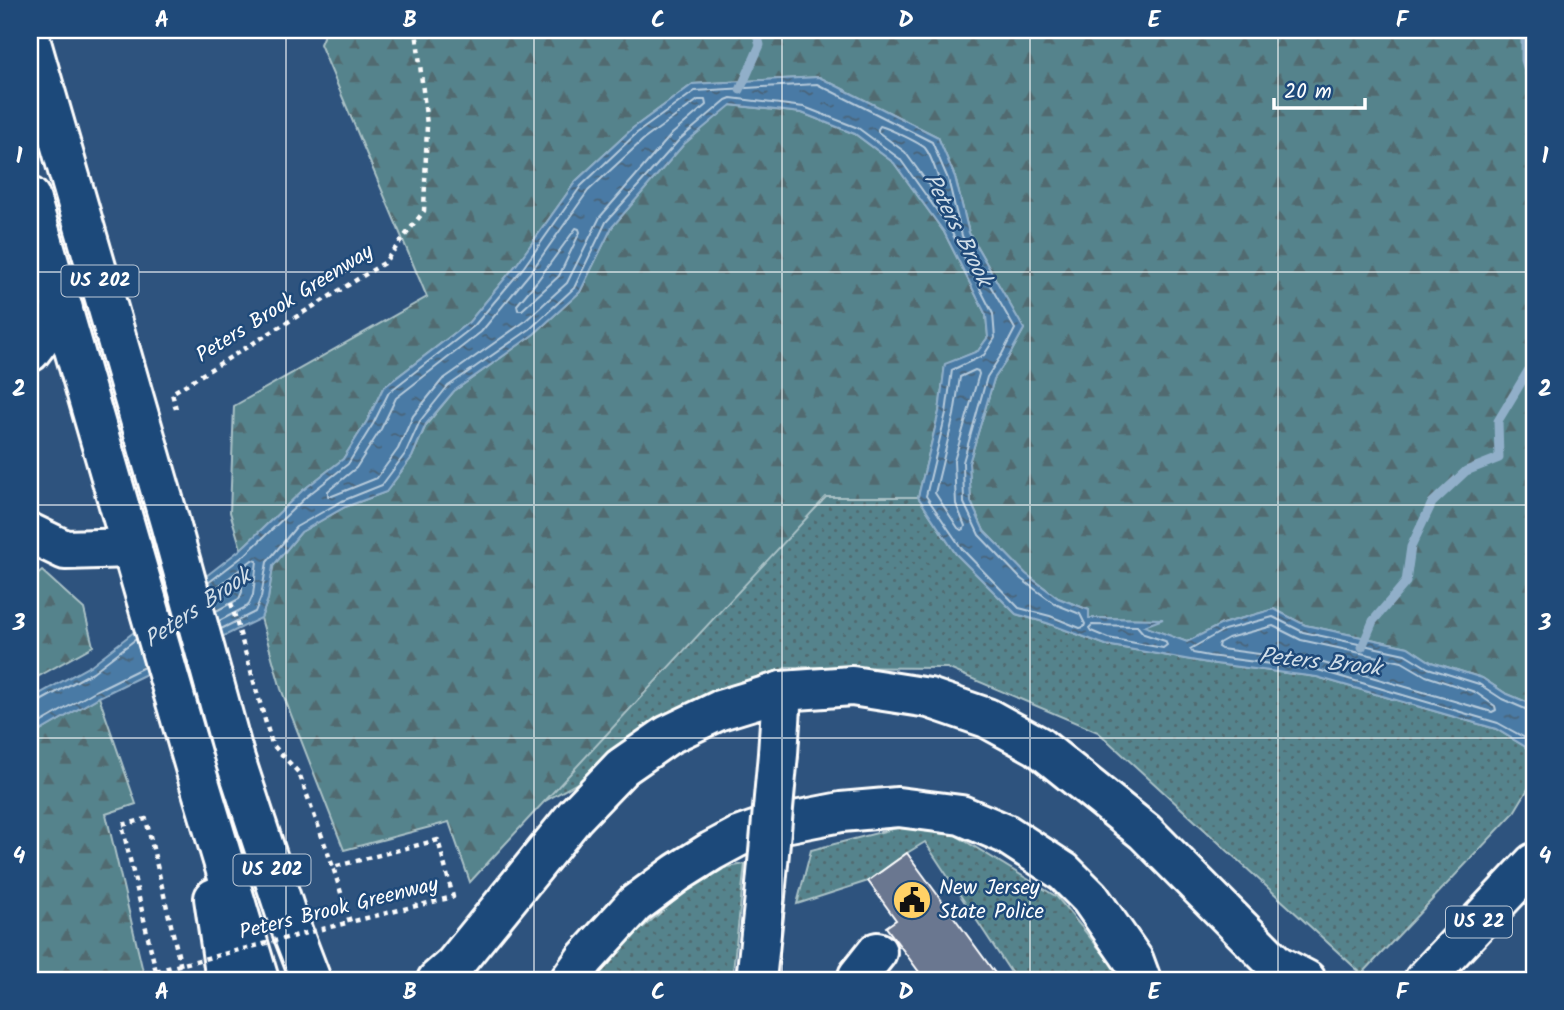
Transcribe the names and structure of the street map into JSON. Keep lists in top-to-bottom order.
{
  "streets": {
    "main road": ["US 202", "US 22"],
    "path": ["Peters Brook Greenway"]
  },
  "water": ["Peters Brook"],
  "places": {
    "public building": ["New Jersey State Police"]
  },
  "scale_bar": "20 m",
  "grid": {
    "columns": [
      "A",
      "B",
      "C",
      "D",
      "E",
      "F"
    ],
    "rows": [
      "1",
      "2",
      "3",
      "4"
    ]
  }
}
